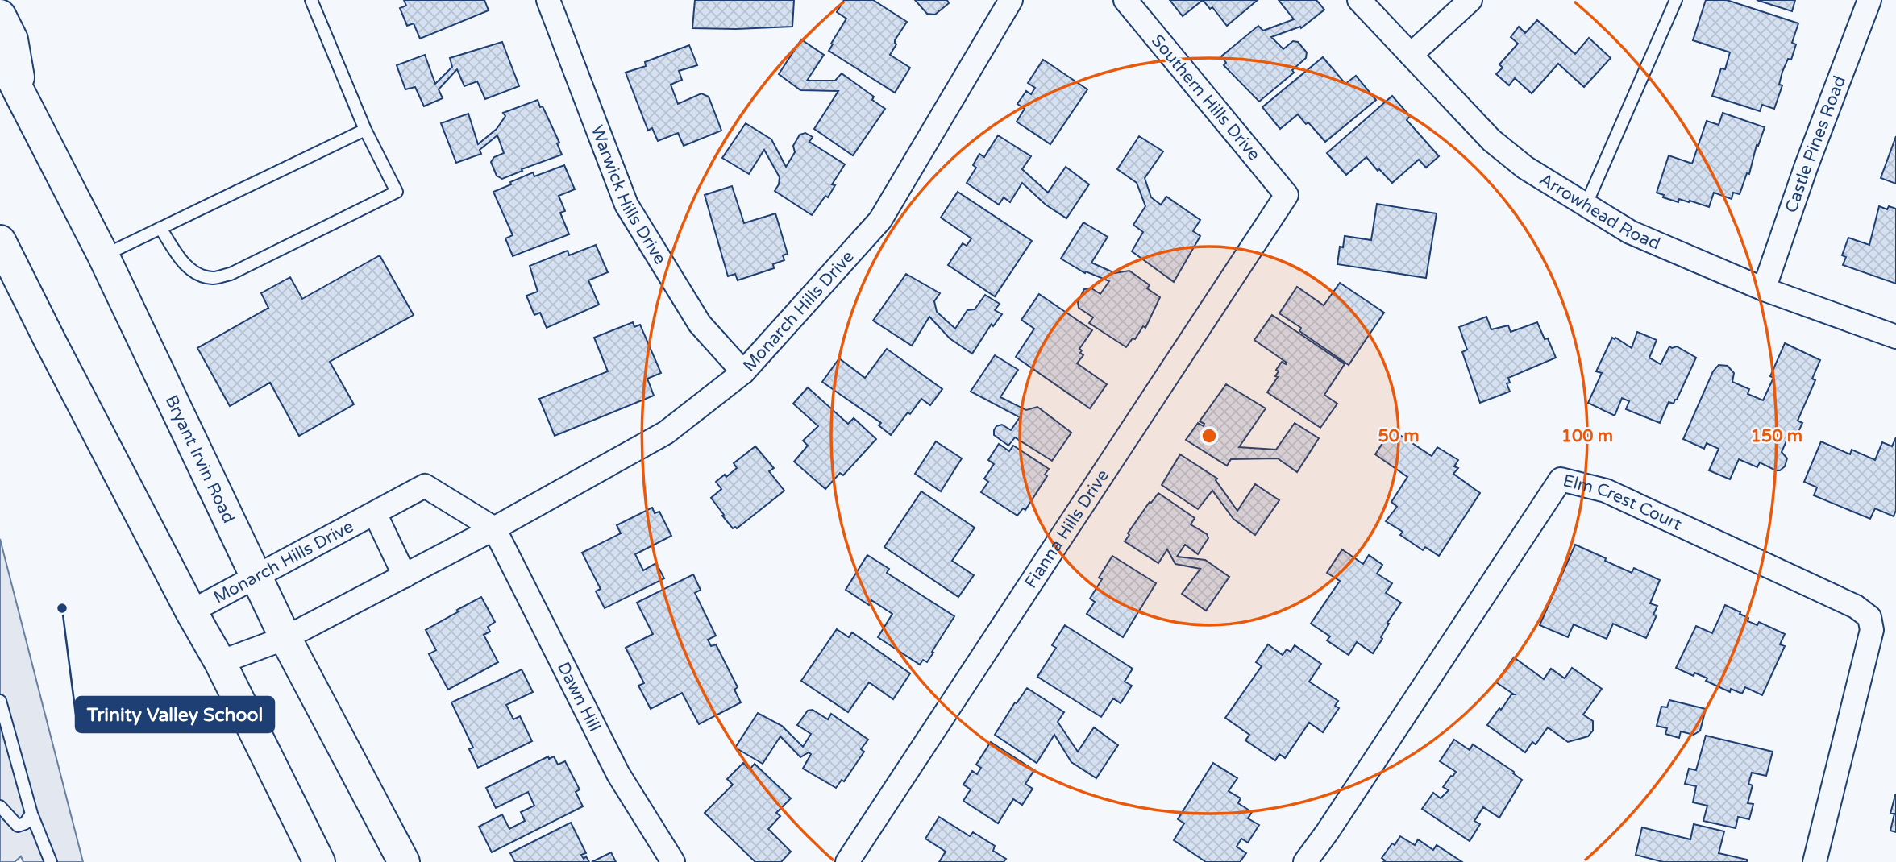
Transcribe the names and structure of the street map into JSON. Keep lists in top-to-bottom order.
{
  "streets": {
    "main road": ["Bryant Irvin Road"],
    "street": [
      "Southern Hills Drive",
      "Castle Pines Road",
      "Warwick Hills Drive",
      "Arrowhead Road",
      "Monarch Hills Drive",
      "Elm Crest Court",
      "Fianna Hills Drive",
      "Dawn Hill"
    ]
  },
  "crossings": [
    ["Southern Hills Drive", "Fianna Hills Drive"],
    ["Castle Pines Road", "Arrowhead Road"],
    ["Warwick Hills Drive", "Monarch Hills Drive"],
    ["Monarch Hills Drive", "Bryant Irvin Road"],
    ["Monarch Hills Drive", "Dawn Hill"]
  ],
  "places": ["Trinity Valley School"],
  "rings": ["50 m", "100 m", "150 m"]
}
